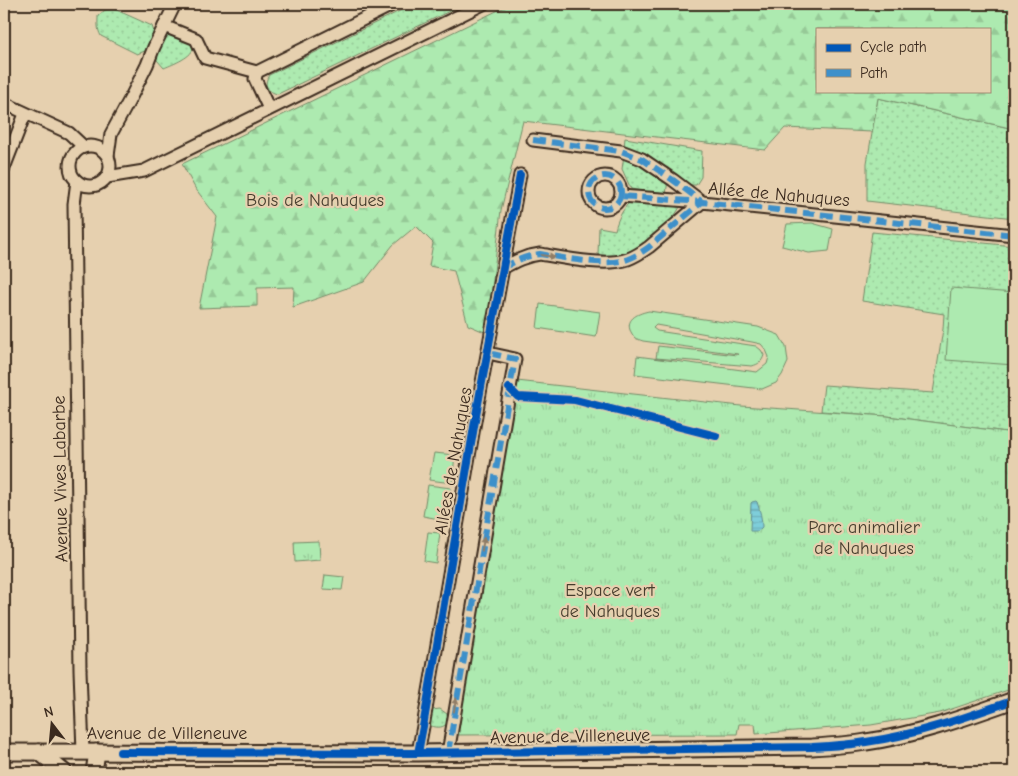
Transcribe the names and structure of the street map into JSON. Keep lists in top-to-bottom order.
{
  "streets": {
    "main road": ["Avenue de Villeneuve"],
    "street": ["Allée de Nahuques", "Allées de Nahuques", "Avenue Vives Labarbe"]
  },
  "crossings": [
    ["Allée de Nahuques", "Allées de Nahuques"],
    ["Allées de Nahuques", "Avenue de Villeneuve"],
    ["Avenue Vives Labarbe", "Avenue de Villeneuve"]
  ],
  "parks": ["Bois de Nahuques", "Parc animalier de Nahuques", "Espace vert de Nahuques"],
  "legend": ["Cycle path", "Path"],
  "north": "top"
}
